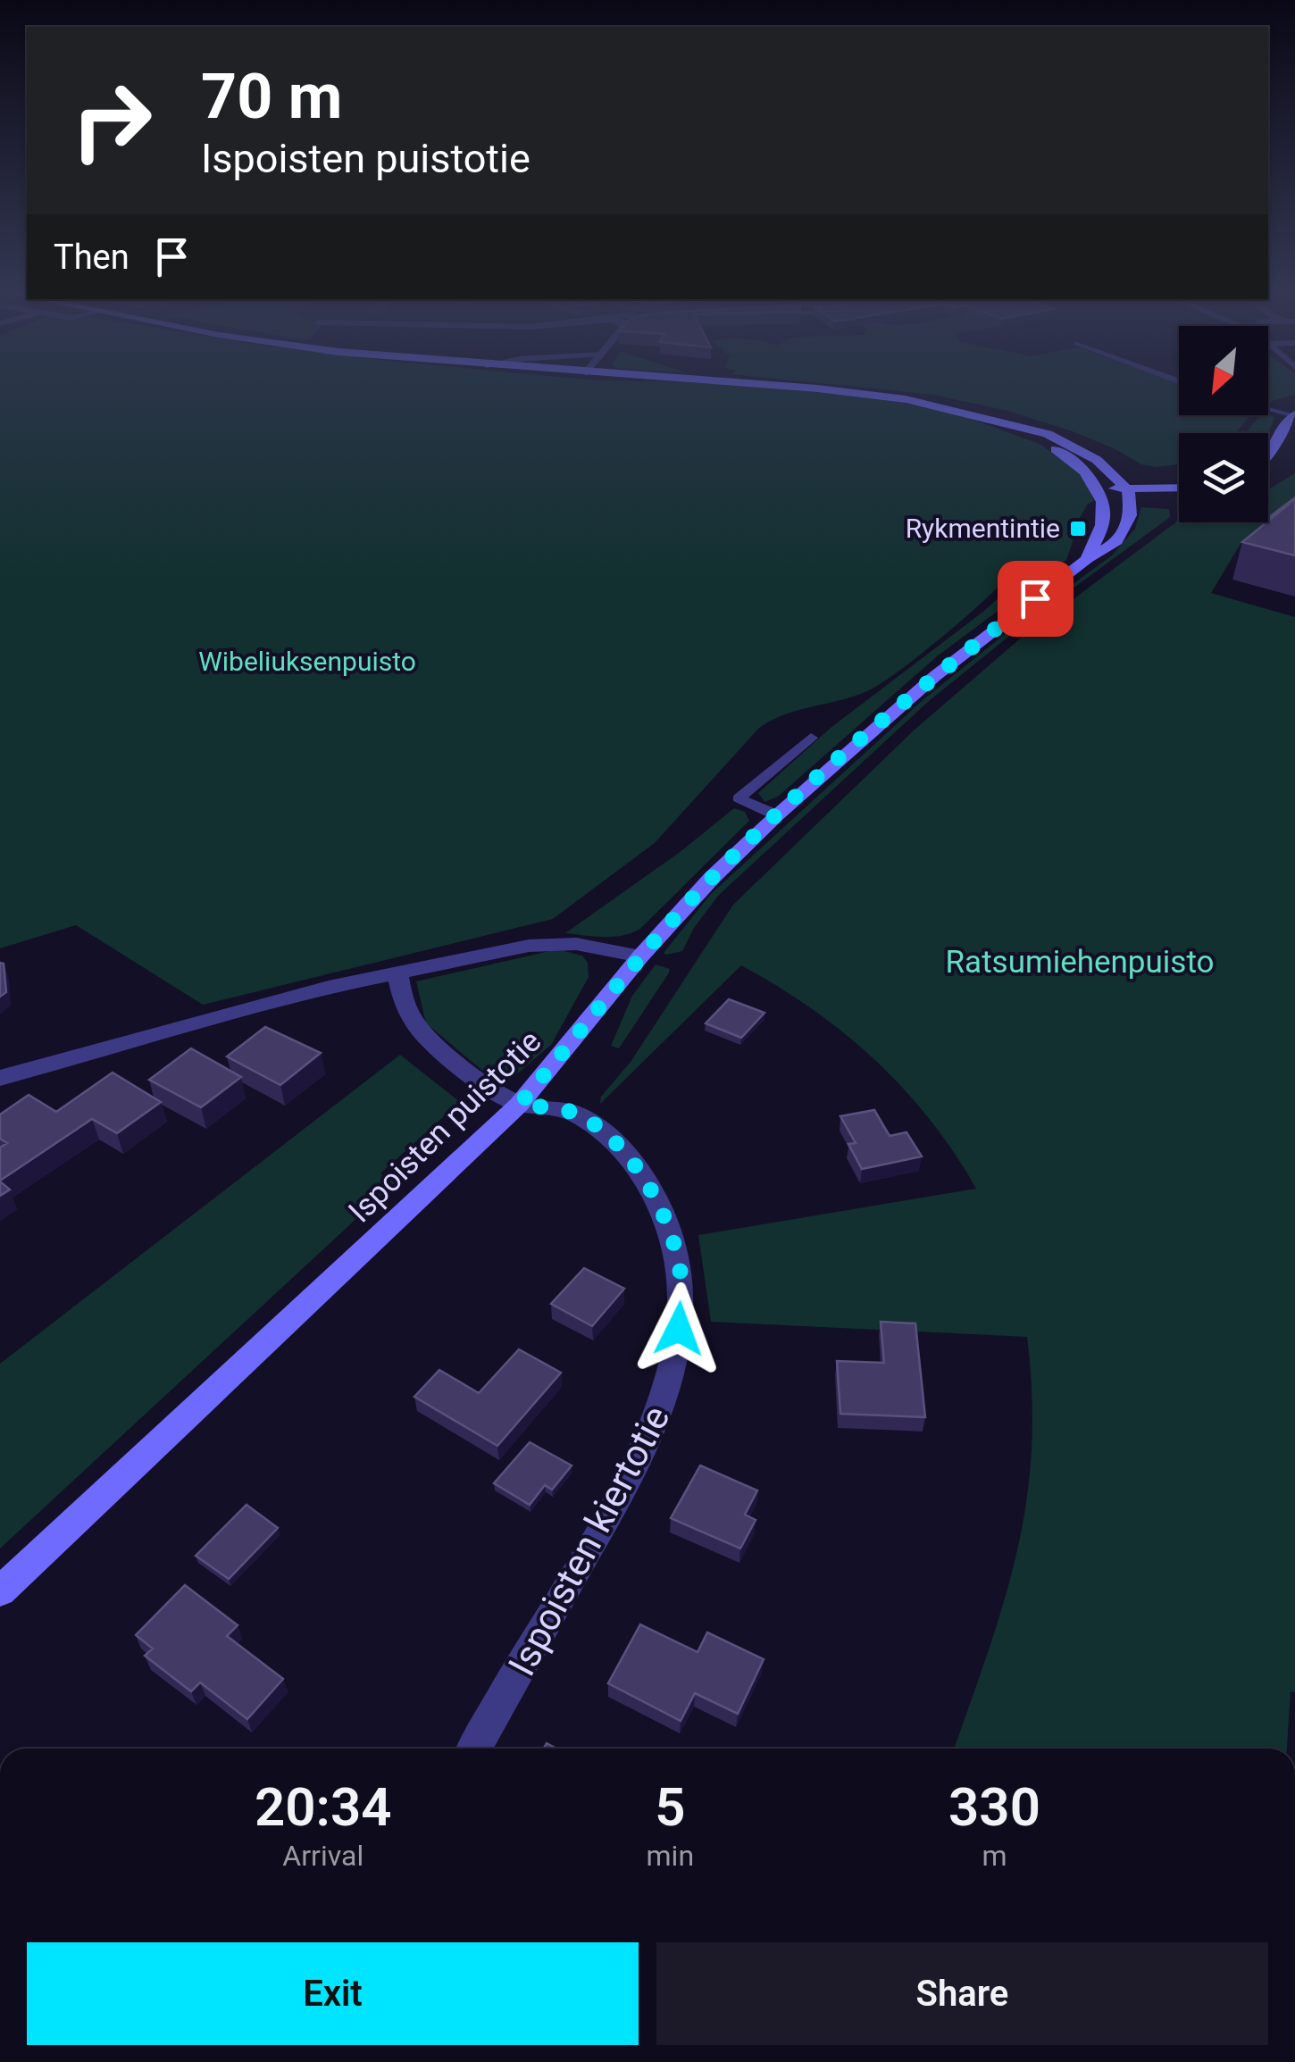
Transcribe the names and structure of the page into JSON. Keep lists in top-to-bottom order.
{
  "streets": {
    "main road": ["Ispoisten puistotie"],
    "street": ["Ispoisten kiertotie"]
  },
  "crossings": [
    ["Ispoisten puistotie", "Ispoisten kiertotie"]
  ],
  "parks": ["Wibeliuksenpuisto", "Ratsumiehenpuisto"],
  "places": {
    "transit": ["Rykmentintie"]
  },
  "north": "bottom left",
  "page": {
    "turn": ["70 m", "Ispoisten puistotie"],
    "then": "Then",
    "eta": [
      "20:34",
      "Arrival",
      "5",
      "min",
      "330",
      "m"
    ],
    "buttons": ["Exit", "Share"]
  }
}
